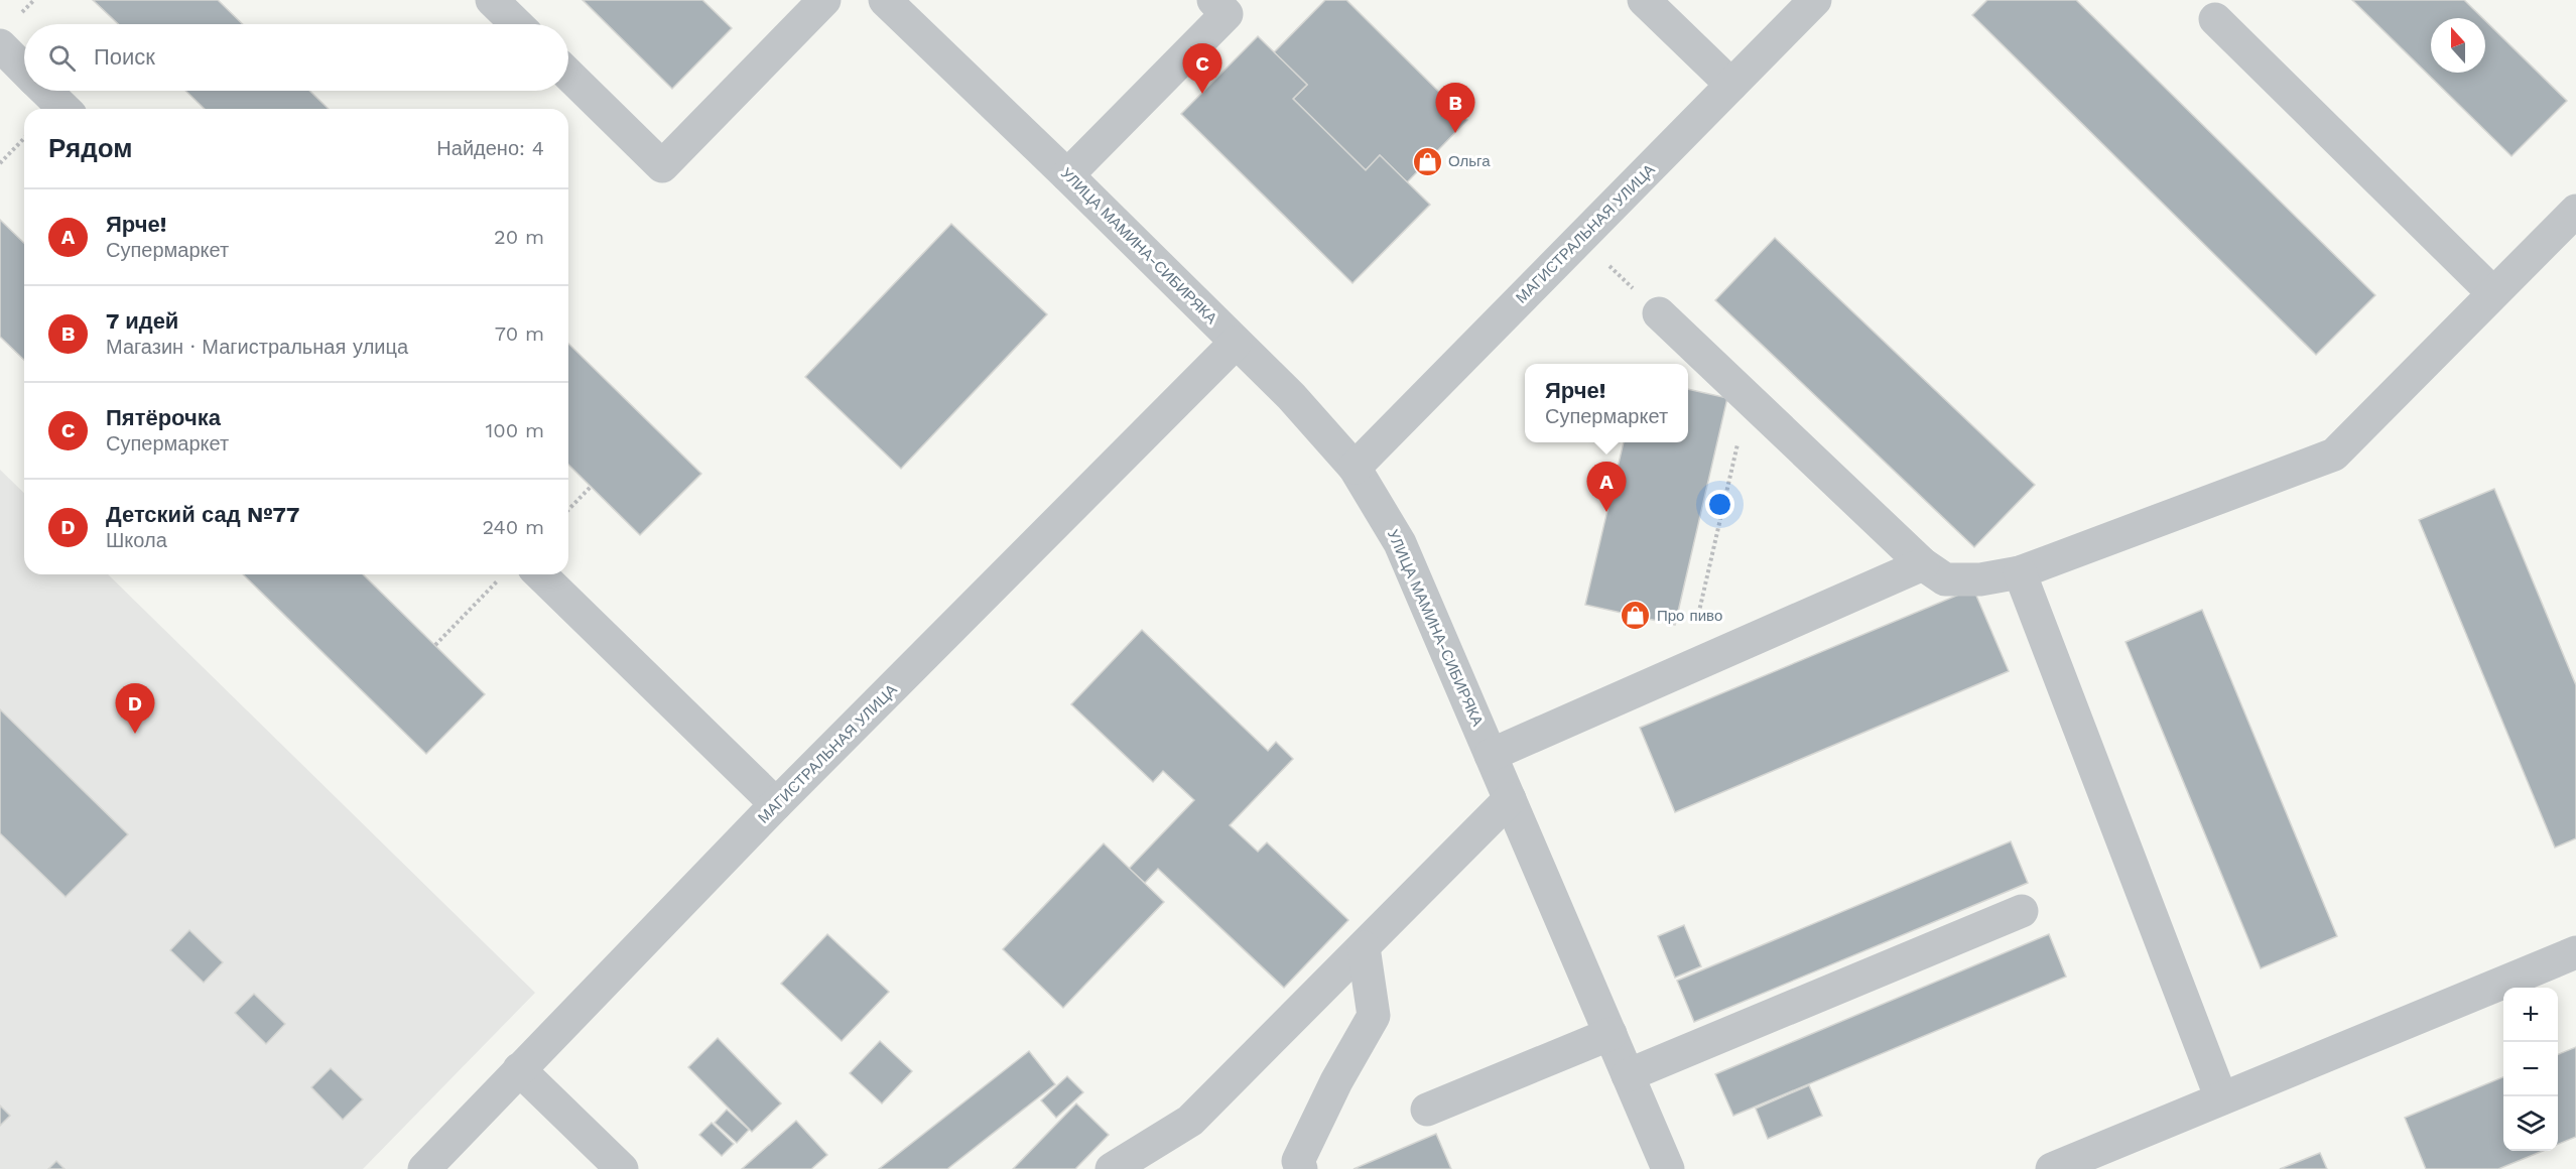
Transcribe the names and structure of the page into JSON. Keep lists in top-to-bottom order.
{
  "streets": {
    "street": ["МАГИСТРАЛЬНАЯ УЛИЦА", "УЛИЦА МАМИНА-СИБИРЯКА"]
  },
  "crossings": [
    ["МАГИСТРАЛЬНАЯ УЛИЦА", "УЛИЦА МАМИНА-СИБИРЯКА"]
  ],
  "places": {
    "shop": ["Ольга", "Про пиво"]
  },
  "north": "top",
  "page": {
    "search": "Поиск",
    "pins": [
      "C",
      "B",
      "A",
      "D"
    ],
    "heading": ["Рядом", "Найдено: 4"],
    "list": [
      {
        "mark": "A",
        "name": "Ярче!",
        "note": "Супермаркет",
        "value": "20 m"
      },
      {
        "mark": "B",
        "name": "7 идей",
        "note": "Магазин · Магистральная улица",
        "value": "70 m"
      },
      {
        "mark": "C",
        "name": "Пятёрочка",
        "note": "Супермаркет",
        "value": "100 m"
      },
      {
        "mark": "D",
        "name": "Детский сад №77",
        "note": "Школа",
        "value": "240 m"
      }
    ],
    "popup": ["Ярче!", "Супермаркет"],
    "map_buttons": ["+", "−"]
  }
}
